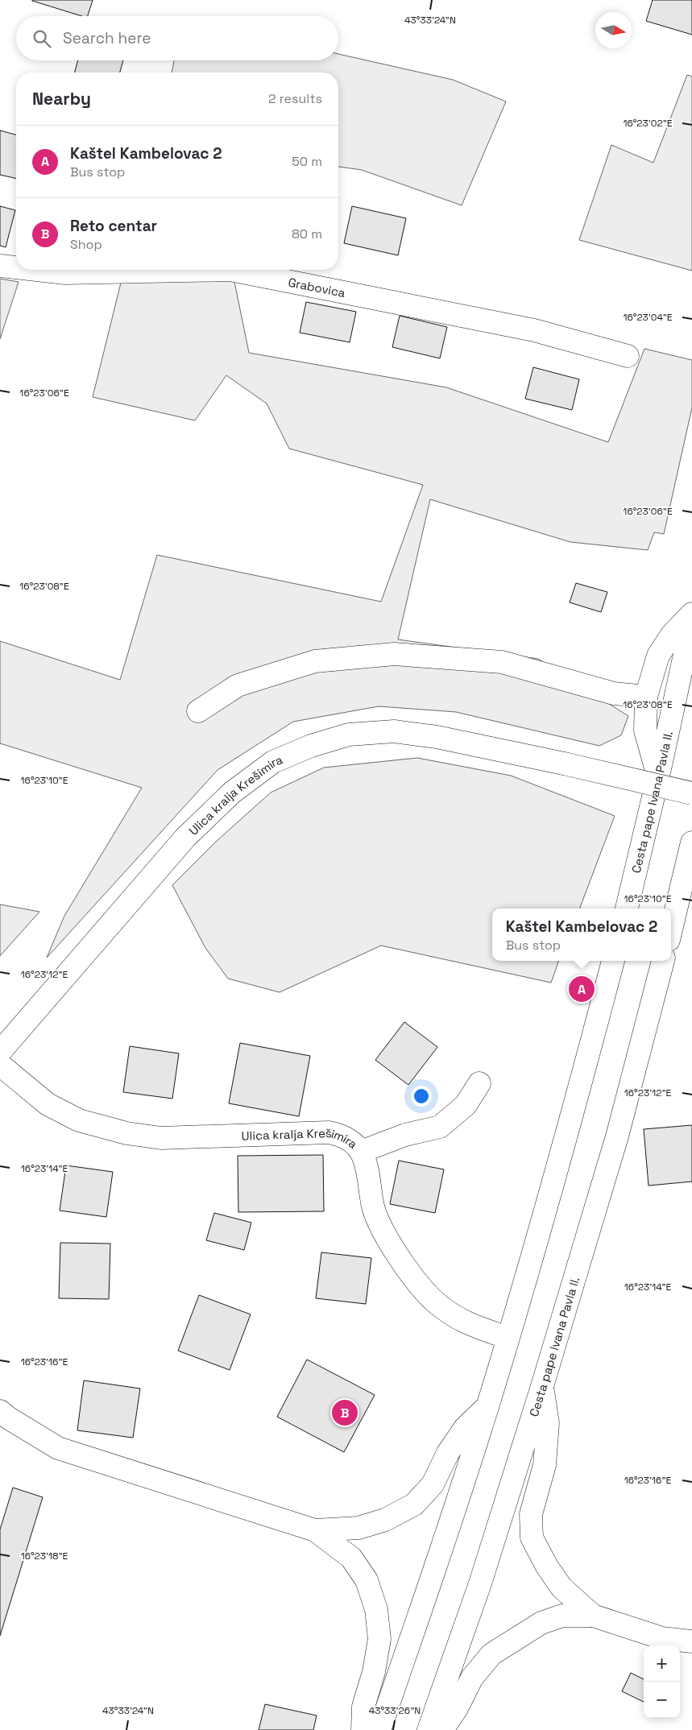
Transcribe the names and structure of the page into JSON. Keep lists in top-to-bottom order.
{
  "streets": {
    "main road": ["Grabovica", "Ulica kralja Krešimira", "Cesta pape Ivana Pavla II."]
  },
  "north": "right",
  "page": {
    "search": "Search here",
    "heading": ["Nearby", "2 results"],
    "list": [
      {
        "mark": "A",
        "name": "Kaštel Kambelovac 2",
        "note": "Bus stop",
        "value": "50 m"
      },
      {
        "mark": "B",
        "name": "Reto centar",
        "note": "Shop",
        "value": "80 m"
      }
    ],
    "popup": ["Kaštel Kambelovac 2", "Bus stop"],
    "pins": ["A", "B"],
    "map_buttons": ["+", "−"]
  },
  "coordinates": [
    "43°33'24\"N",
    "16°23'02\"E",
    "16°23'04\"E",
    "16°23'06\"E",
    "16°23'08\"E",
    "16°23'10\"E",
    "16°23'12\"E",
    "16°23'14\"E",
    "16°23'16\"E",
    "16°23'18\"E",
    "43°33'26\"N"
  ]
}
